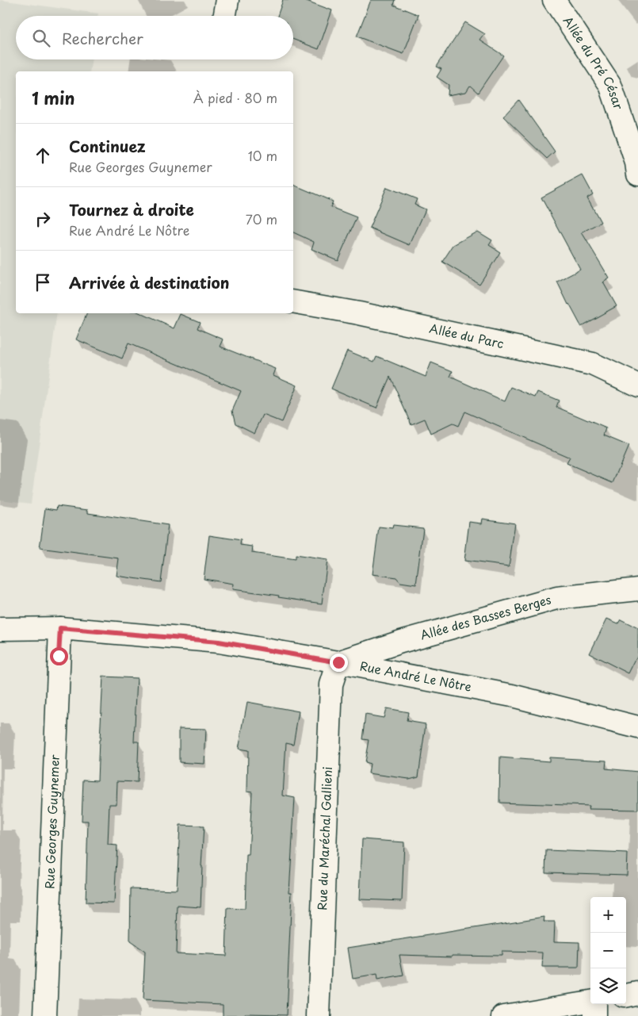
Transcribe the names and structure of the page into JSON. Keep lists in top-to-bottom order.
{
  "streets": {
    "street": [
      "Allée du Pré César",
      "Allée du Parc",
      "Allée des Basses Berges",
      "Rue André Le Nôtre",
      "Rue Georges Guynemer",
      "Rue du Maréchal Gallieni"
    ]
  },
  "crossings": [
    ["Allée des Basses Berges", "Rue André Le Nôtre"],
    ["Allée des Basses Berges", "Rue du Maréchal Gallieni"],
    ["Rue André Le Nôtre", "Rue Georges Guynemer"],
    ["Rue André Le Nôtre", "Rue du Maréchal Gallieni"]
  ],
  "page": {
    "search": "Rechercher",
    "heading": ["1 min", "À pied · 80 m"],
    "list": [
      ["Continuez", "Rue Georges Guynemer", "10 m"],
      ["Tournez à droite", "Rue André Le Nôtre", "70 m"],
      "Arrivée à destination"
    ],
    "map_buttons": ["+", "−"]
  }
}
